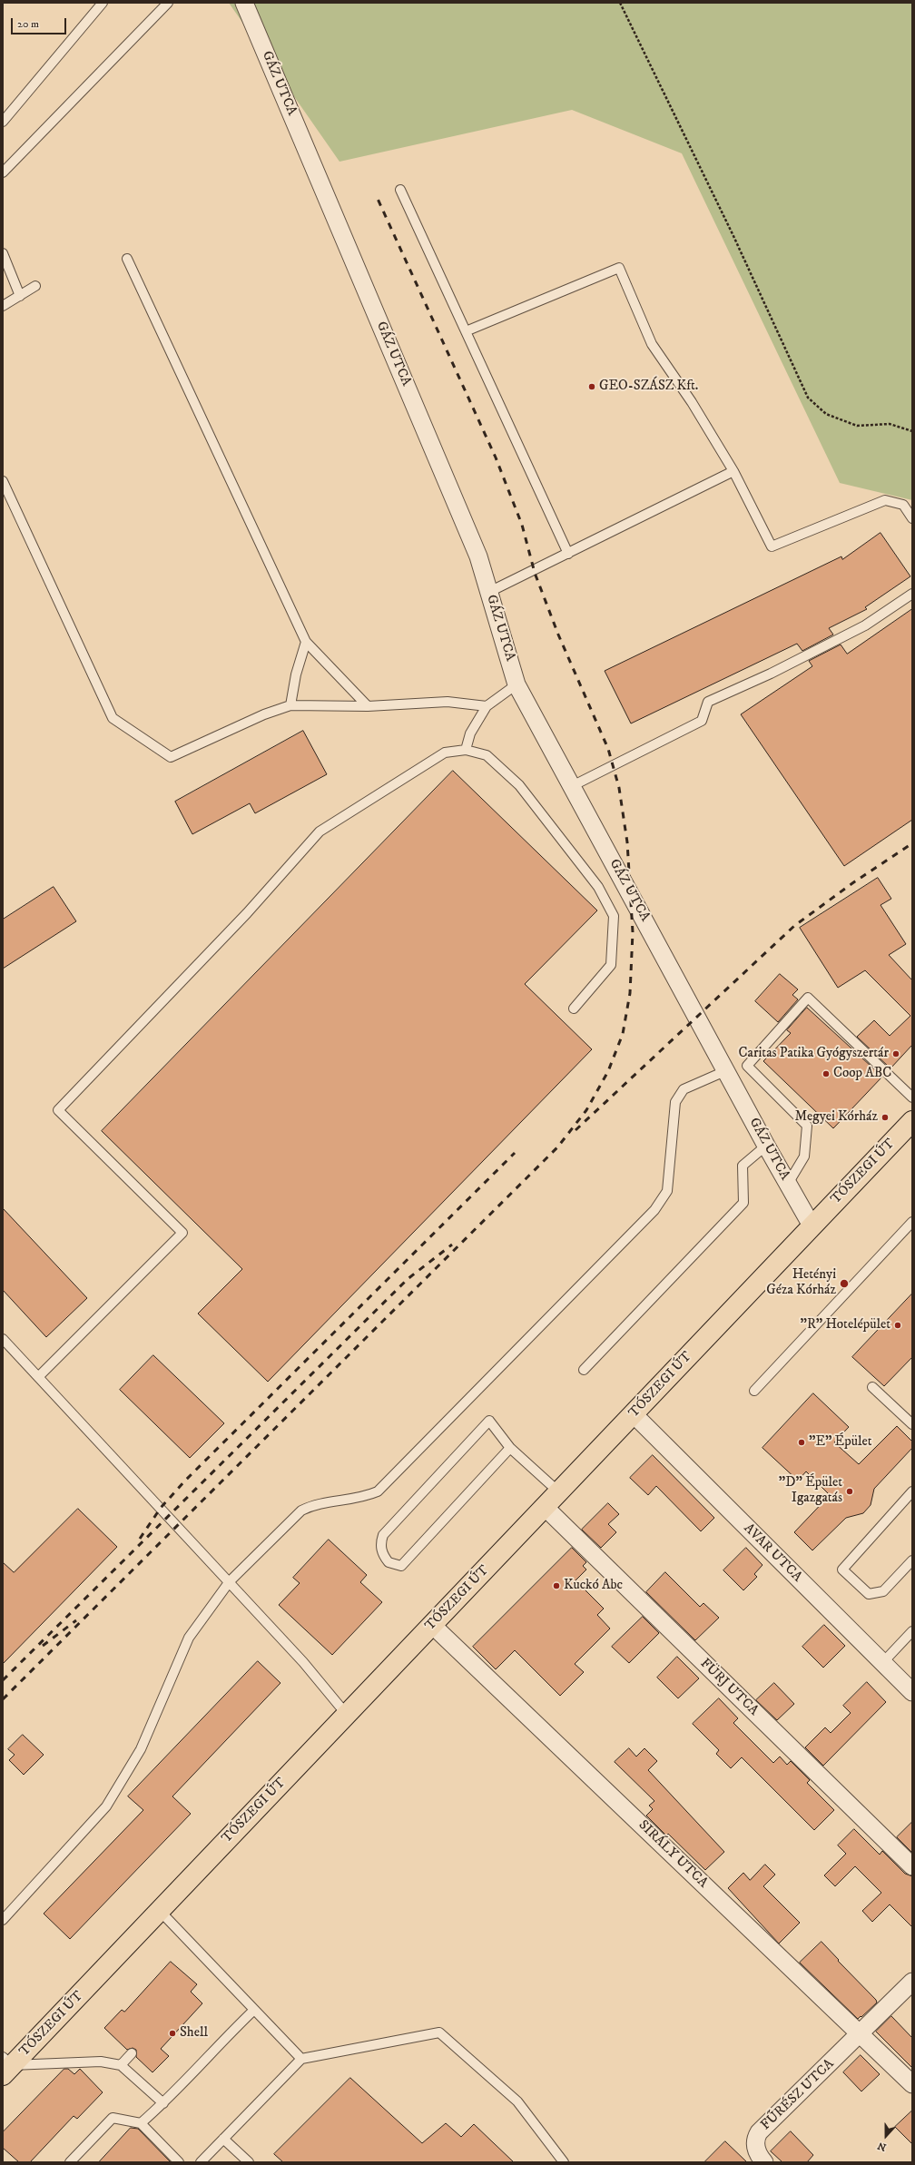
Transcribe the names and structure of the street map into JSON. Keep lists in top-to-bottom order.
{
  "streets": {
    "main road": ["TÓSZEGI ÚT"],
    "street": [
      "GÁZ UTCA",
      "AVAR UTCA",
      "FÜRJ UTCA",
      "SIRÁLY UTCA",
      "FŰRÉSZ UTCA"
    ]
  },
  "crossings": [
    ["GÁZ UTCA", "TÓSZEGI ÚT"],
    ["TÓSZEGI ÚT", "AVAR UTCA"],
    ["TÓSZEGI ÚT", "FÜRJ UTCA"],
    ["TÓSZEGI ÚT", "SIRÁLY UTCA"],
    ["SIRÁLY UTCA", "FŰRÉSZ UTCA"]
  ],
  "places": [
    "GEO-SZÁSZ Kft.",
    "Caritas Patika Gyógyszertár",
    "Coop ABC",
    "Megyei Kórház",
    "Hetényi Géza Kórház",
    "\"R\" Hotelépület",
    "\"E\" Épület",
    "\"D\" Épület Igazgatás",
    "Kuckó Abc",
    "Shell"
  ],
  "scale_bar": "20 m",
  "north": "bottom"
}
